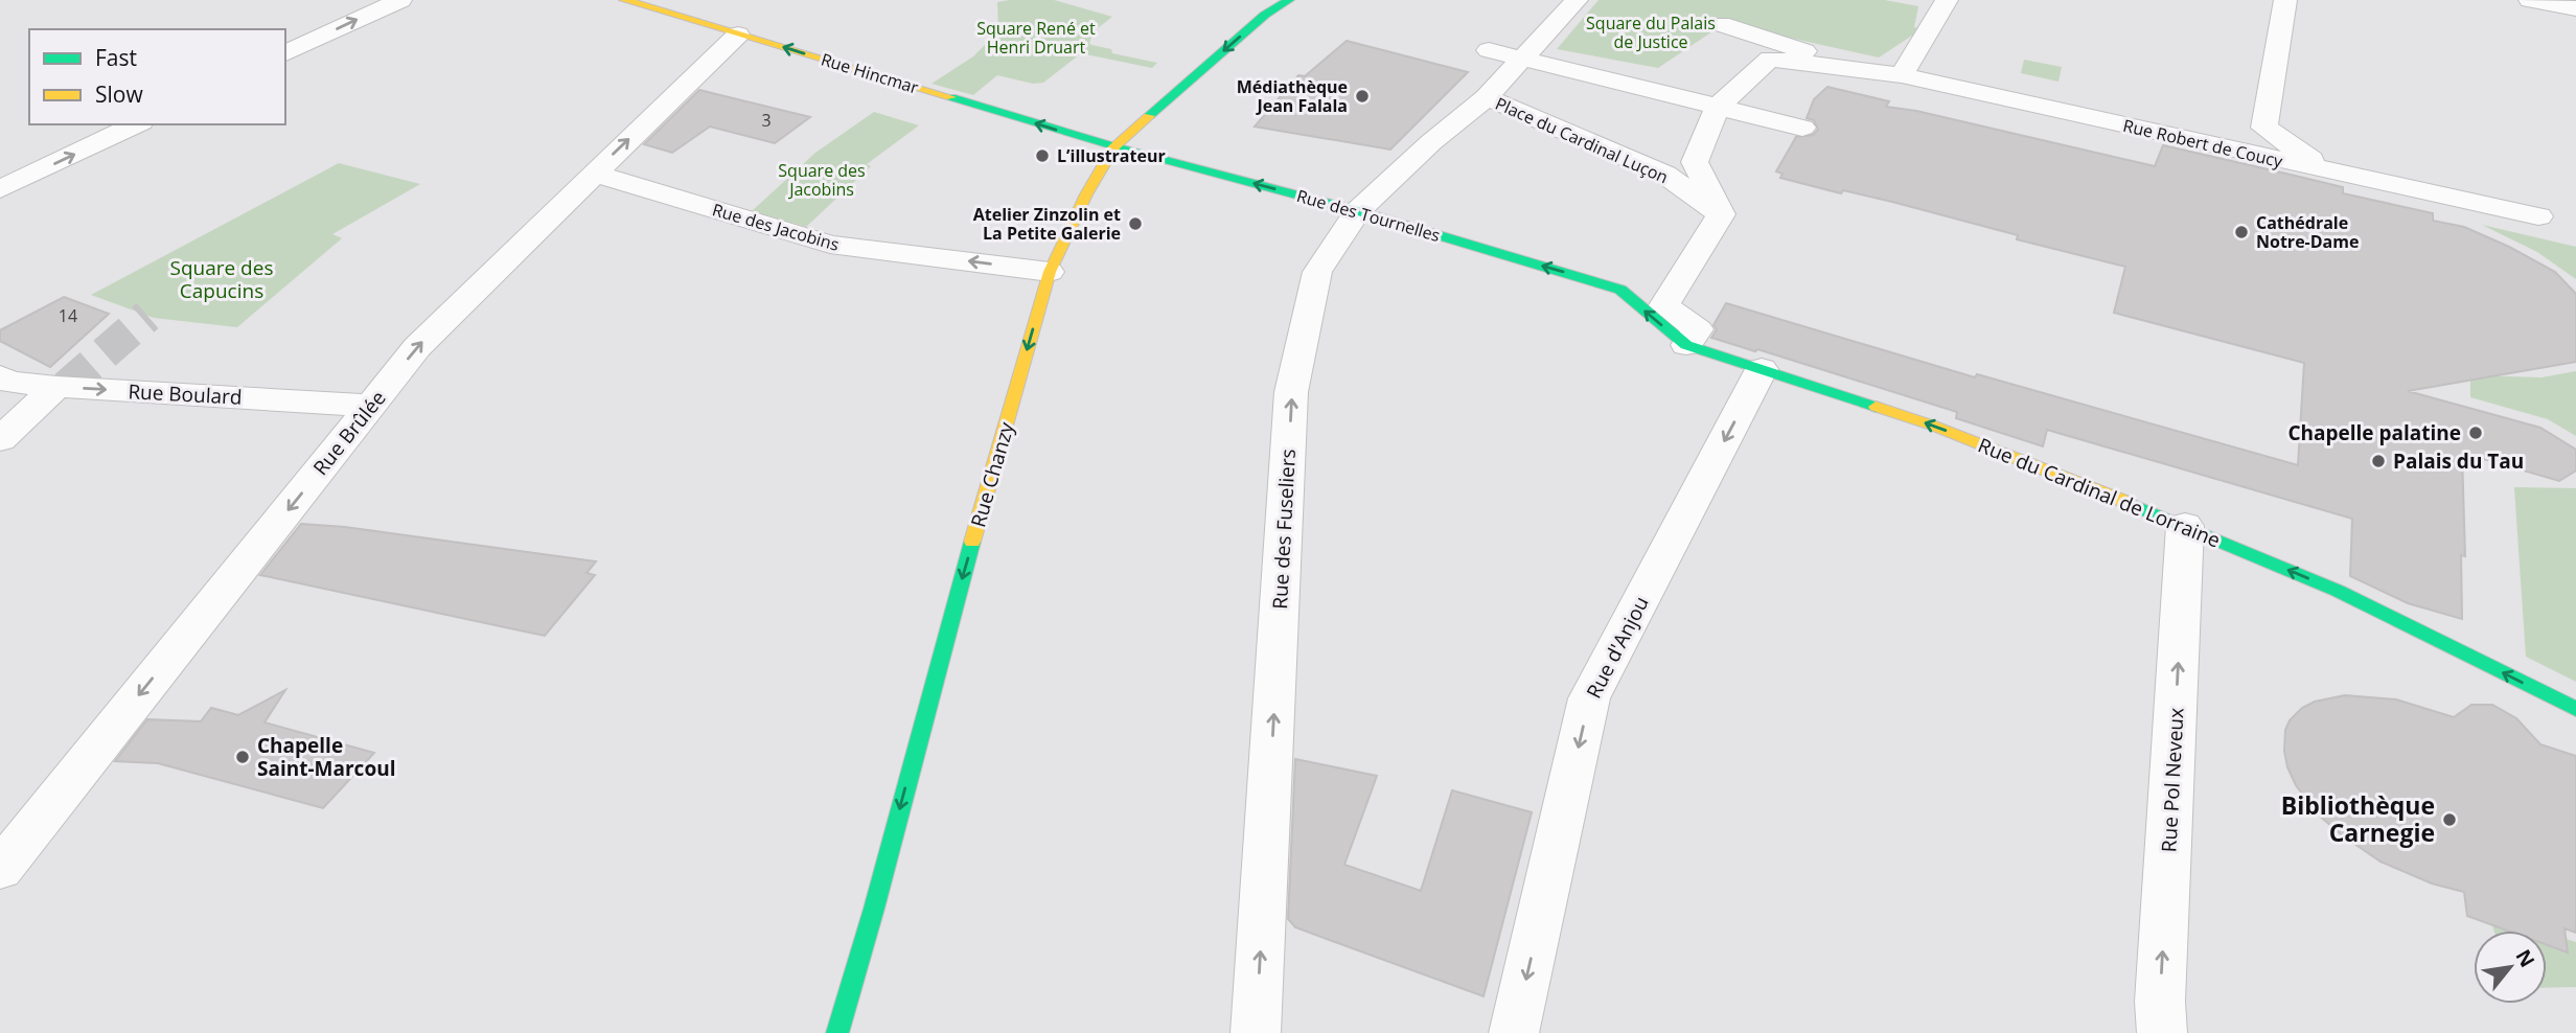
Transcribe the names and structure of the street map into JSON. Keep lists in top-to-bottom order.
{
  "streets": {
    "street": [
      "Rue Hincmar",
      "Place du Cardinal Luçon",
      "Rue Robert de Coucy",
      "Rue des Tournelles",
      "Rue des Jacobins",
      "Rue Boulard",
      "Rue Brûlée",
      "Rue Chanzy",
      "Rue du Cardinal de Lorraine",
      "Rue des Fuseliers",
      "Rue d'Anjou",
      "Rue Pol Neveux"
    ]
  },
  "crossings": [
    ["Rue Hincmar", "Rue des Tournelles"],
    ["Rue Hincmar", "Rue Brûlée"],
    ["Rue Hincmar", "Rue Chanzy"],
    ["Place du Cardinal Luçon", "Rue Robert de Coucy"],
    ["Place du Cardinal Luçon", "Rue des Fuseliers"],
    ["Rue des Tournelles", "Rue Chanzy"],
    ["Rue des Tournelles", "Rue du Cardinal de Lorraine"],
    ["Rue des Tournelles", "Rue des Fuseliers"],
    ["Rue des Jacobins", "Rue Brûlée"],
    ["Rue des Jacobins", "Rue Chanzy"],
    ["Rue Boulard", "Rue Brûlée"],
    ["Rue du Cardinal de Lorraine", "Rue d'Anjou"],
    ["Rue du Cardinal de Lorraine", "Rue Pol Neveux"]
  ],
  "one_way": [
    "Rue Hincmar",
    "Rue des Tournelles",
    "Rue des Jacobins",
    "Rue Boulard",
    "Rue Chanzy",
    "Rue du Cardinal de Lorraine",
    "Rue des Fuseliers",
    "Rue d'Anjou",
    "Rue Pol Neveux"
  ],
  "parks": [
    "Square du Palais de Justice",
    "Square René et Henri Druart",
    "Square des Jacobins",
    "Square des Capucins"
  ],
  "places": [
    "Médiathèque Jean Falala",
    "L’illustrateur",
    "Atelier Zinzolin et La Petite Galerie",
    "Cathédrale Notre-Dame",
    "Chapelle palatine",
    "Palais du Tau",
    "Chapelle Saint-Marcoul",
    "Bibliothèque Carnegie"
  ],
  "house_numbers": ["3", "14"],
  "legend": ["Fast", "Slow"],
  "north": "top right"
}
